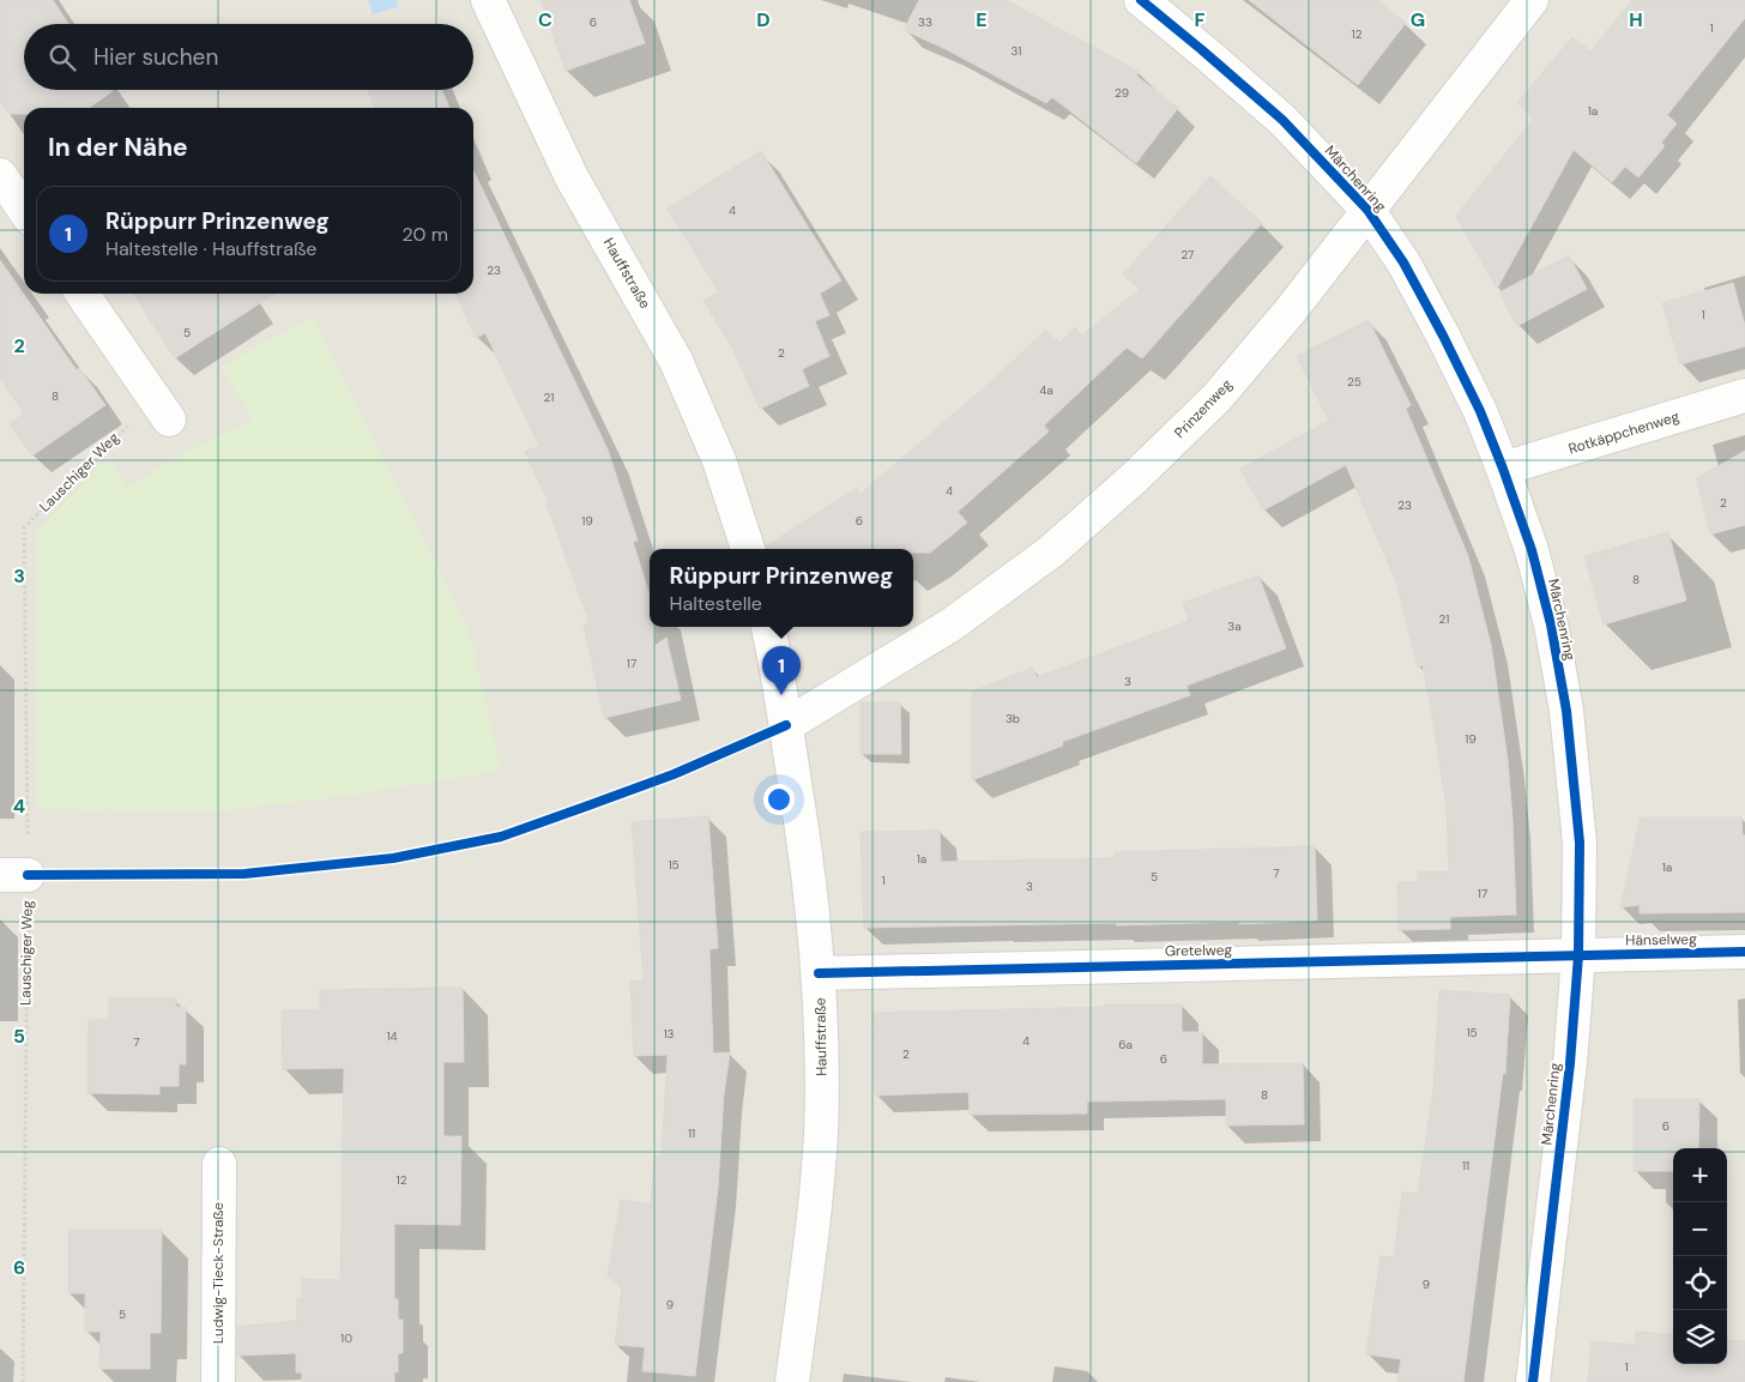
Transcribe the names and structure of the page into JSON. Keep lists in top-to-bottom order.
{
  "streets": {
    "street": [
      "Märchenring",
      "Hauffstraße",
      "Prinzenweg",
      "Rotkäppchenweg",
      "Hänselweg",
      "Gretelweg",
      "Ludwig-Tieck-Straße"
    ],
    "path": ["Lauschiger Weg"]
  },
  "crossings": [
    ["Märchenring", "Prinzenweg"],
    ["Märchenring", "Rotkäppchenweg"],
    ["Märchenring", "Hänselweg"],
    ["Märchenring", "Gretelweg"],
    ["Hauffstraße", "Prinzenweg"],
    ["Hauffstraße", "Gretelweg"],
    ["Hänselweg", "Gretelweg"]
  ],
  "house_numbers": [
    "6",
    "33",
    "1",
    "12",
    "31",
    "29",
    "1a",
    "4",
    "27",
    "23",
    "1",
    "5",
    "2",
    "25",
    "4a",
    "8",
    "21",
    "4",
    "2",
    "23",
    "19",
    "6",
    "8",
    "21",
    "3a",
    "17",
    "3",
    "3b",
    "19",
    "1a",
    "15",
    "1a",
    "7",
    "5",
    "1",
    "3",
    "17",
    "15",
    "13",
    "14",
    "4",
    "7",
    "6a",
    "2",
    "6",
    "8",
    "6",
    "11",
    "11",
    "12",
    "9",
    "9",
    "5",
    "10",
    "1"
  ],
  "page": {
    "search": "Hier suchen",
    "heading": "In der Nähe",
    "list": [
      {
        "mark": "1",
        "name": "Rüppurr Prinzenweg",
        "note": "Haltestelle · Hauffstraße",
        "value": "20 m"
      }
    ],
    "popup": ["Rüppurr Prinzenweg", "Haltestelle"],
    "pins": "1",
    "map_buttons": ["+", "−"]
  },
  "grid": {
    "columns": [
      "C",
      "D",
      "E",
      "F",
      "G",
      "H"
    ],
    "rows": [
      "2",
      "3",
      "4",
      "5",
      "6"
    ]
  }
}
